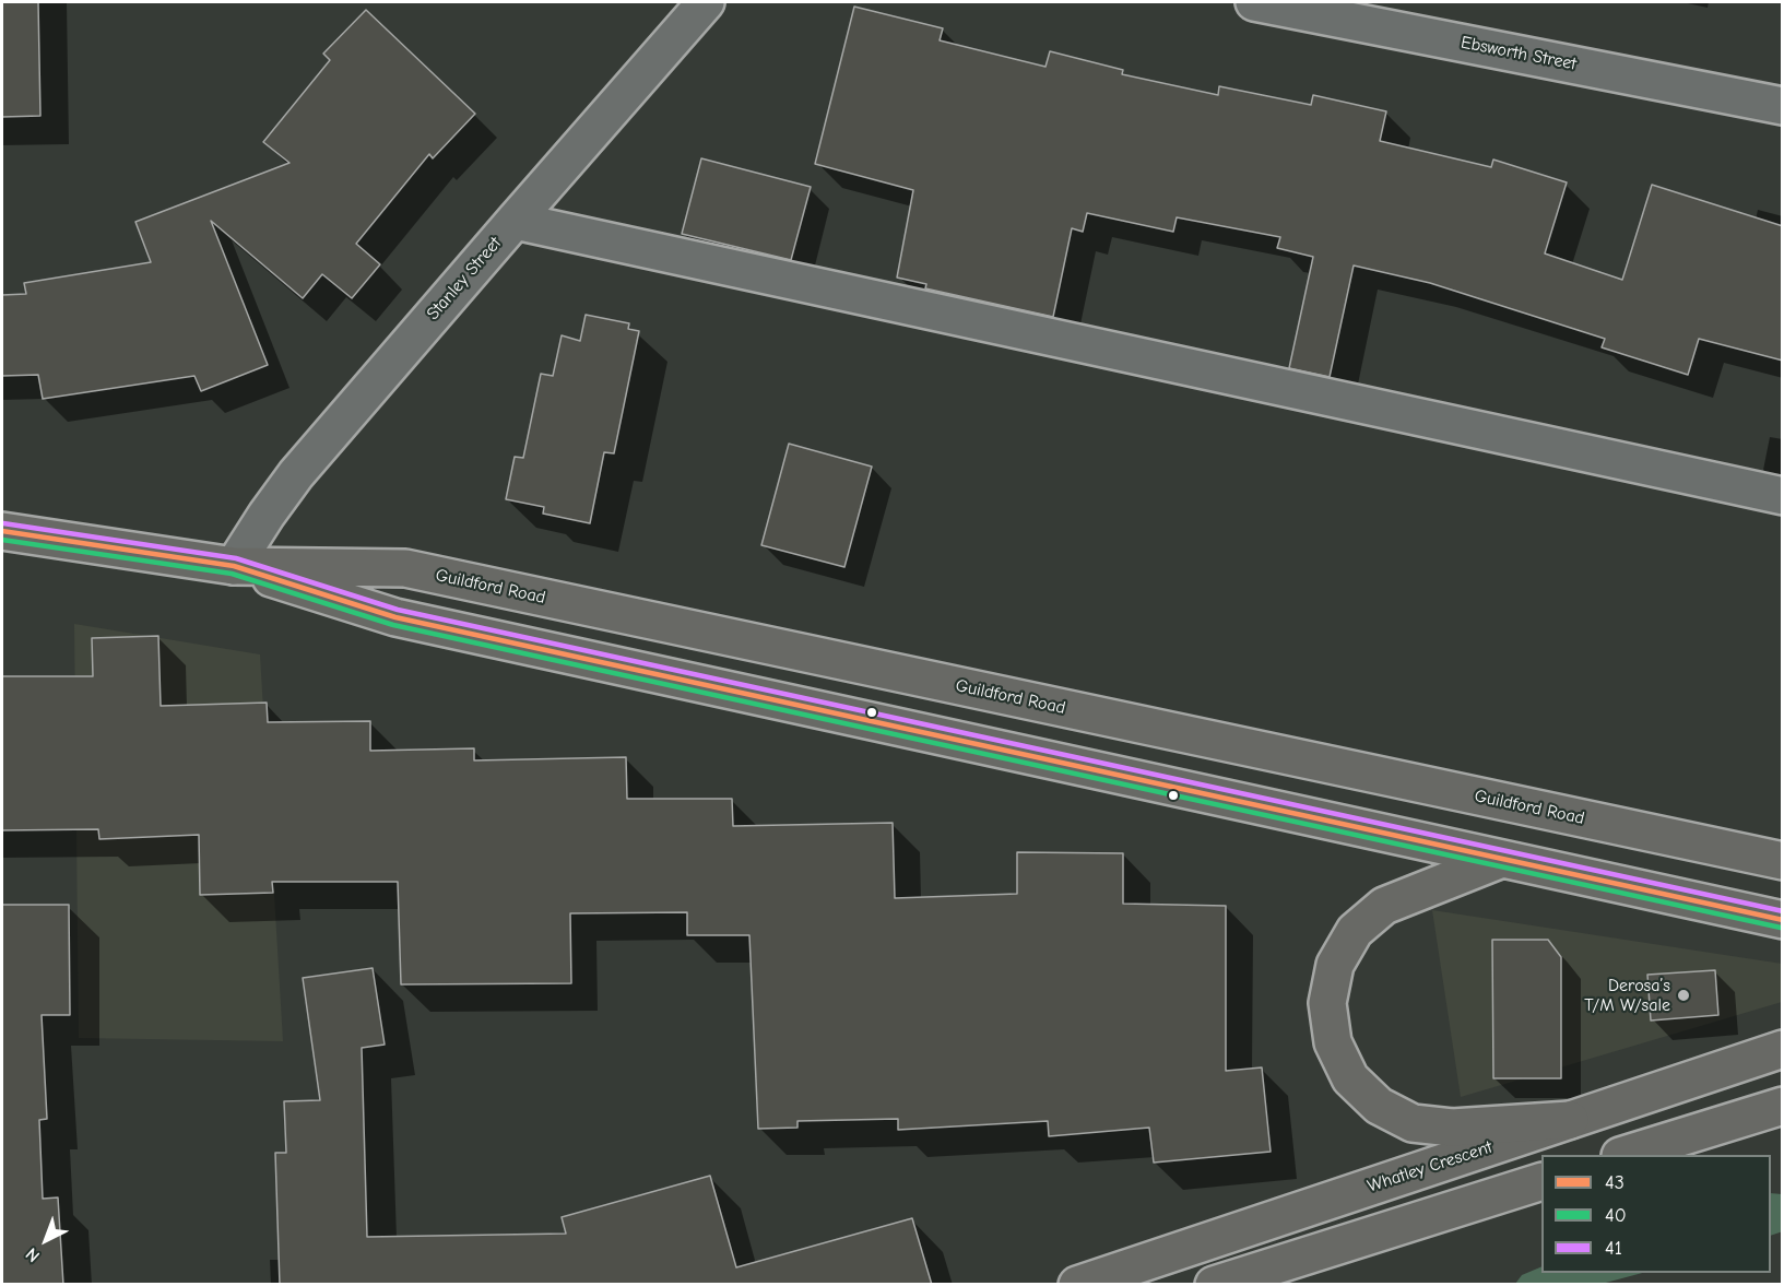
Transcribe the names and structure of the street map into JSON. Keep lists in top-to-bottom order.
{
  "streets": {
    "main road": ["Guildford Road", "Whatley Crescent"],
    "street": ["Ebsworth Street", "Stanley Street"]
  },
  "crossings": [
    ["Stanley Street", "Guildford Road"]
  ],
  "places": ["Derosa’s T/M W/sale"],
  "lines": ["transit line 41", "transit line 43", "transit line 40"],
  "legend": ["43", "40", "41"],
  "north": "bottom left"
}
